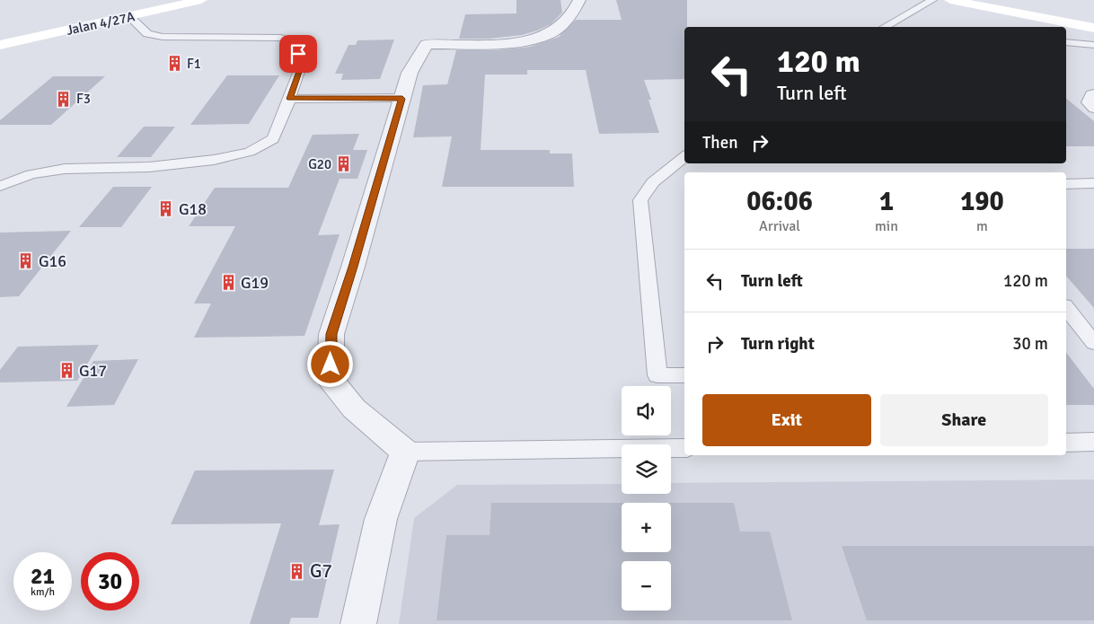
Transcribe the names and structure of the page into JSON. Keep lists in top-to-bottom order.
{
  "streets": {
    "street": ["Jalan 4/27A"]
  },
  "places": {
    "building": [
      "F1",
      "F3",
      "G20",
      "G18",
      "G16",
      "G19",
      "G17",
      "G7"
    ]
  },
  "page": {
    "turn": ["120 m", "Turn left"],
    "then": "Then",
    "eta": [
      "06:06",
      "Arrival",
      "1",
      "min",
      "190",
      "m"
    ],
    "list": [
      {
        "name": "Turn left",
        "value": "120 m"
      },
      {
        "name": "Turn right",
        "value": "30 m"
      }
    ],
    "buttons": ["Exit", "Share"],
    "map_buttons": ["+", "−"],
    "speed": "21 km/h",
    "limit": "30"
  }
}
